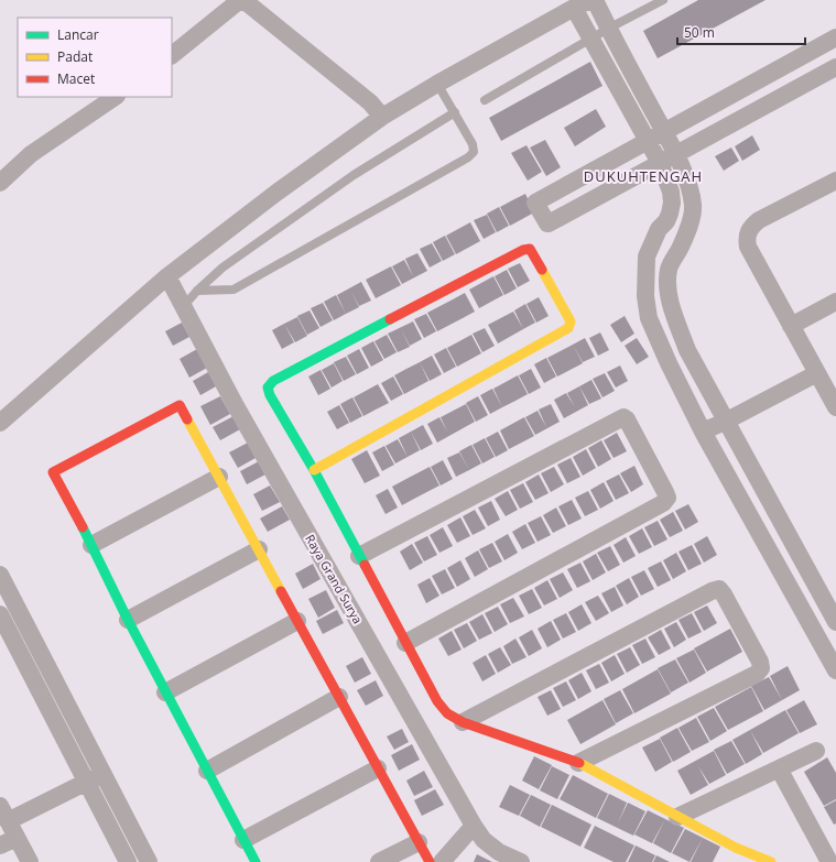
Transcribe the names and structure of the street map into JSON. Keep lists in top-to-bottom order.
{
  "streets": {
    "street": ["Raya Grand Surya"]
  },
  "districts": ["DUKUHTENGAH"],
  "legend": ["Lancar", "Padat", "Macet"],
  "scale_bar": "50 m"
}
